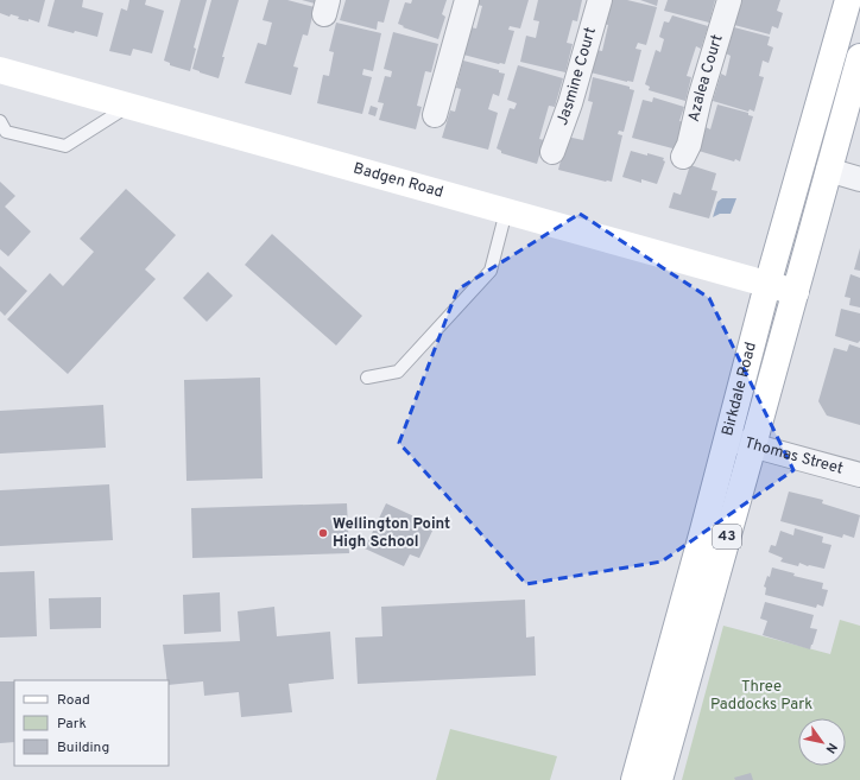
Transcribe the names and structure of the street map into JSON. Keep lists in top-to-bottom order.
{
  "streets": {
    "main road": ["Badgen Road", "Birkdale Road", "43"],
    "street": ["Jasmine Court", "Azalea Court", "Thomas Street"]
  },
  "crossings": [
    ["Badgen Road", "Birkdale Road"],
    ["Birkdale Road", "Thomas Street"]
  ],
  "parks": ["Three Paddocks Park"],
  "places": ["Wellington Point High School"],
  "legend": ["Road", "Park", "Building"],
  "north": "bottom right"
}
